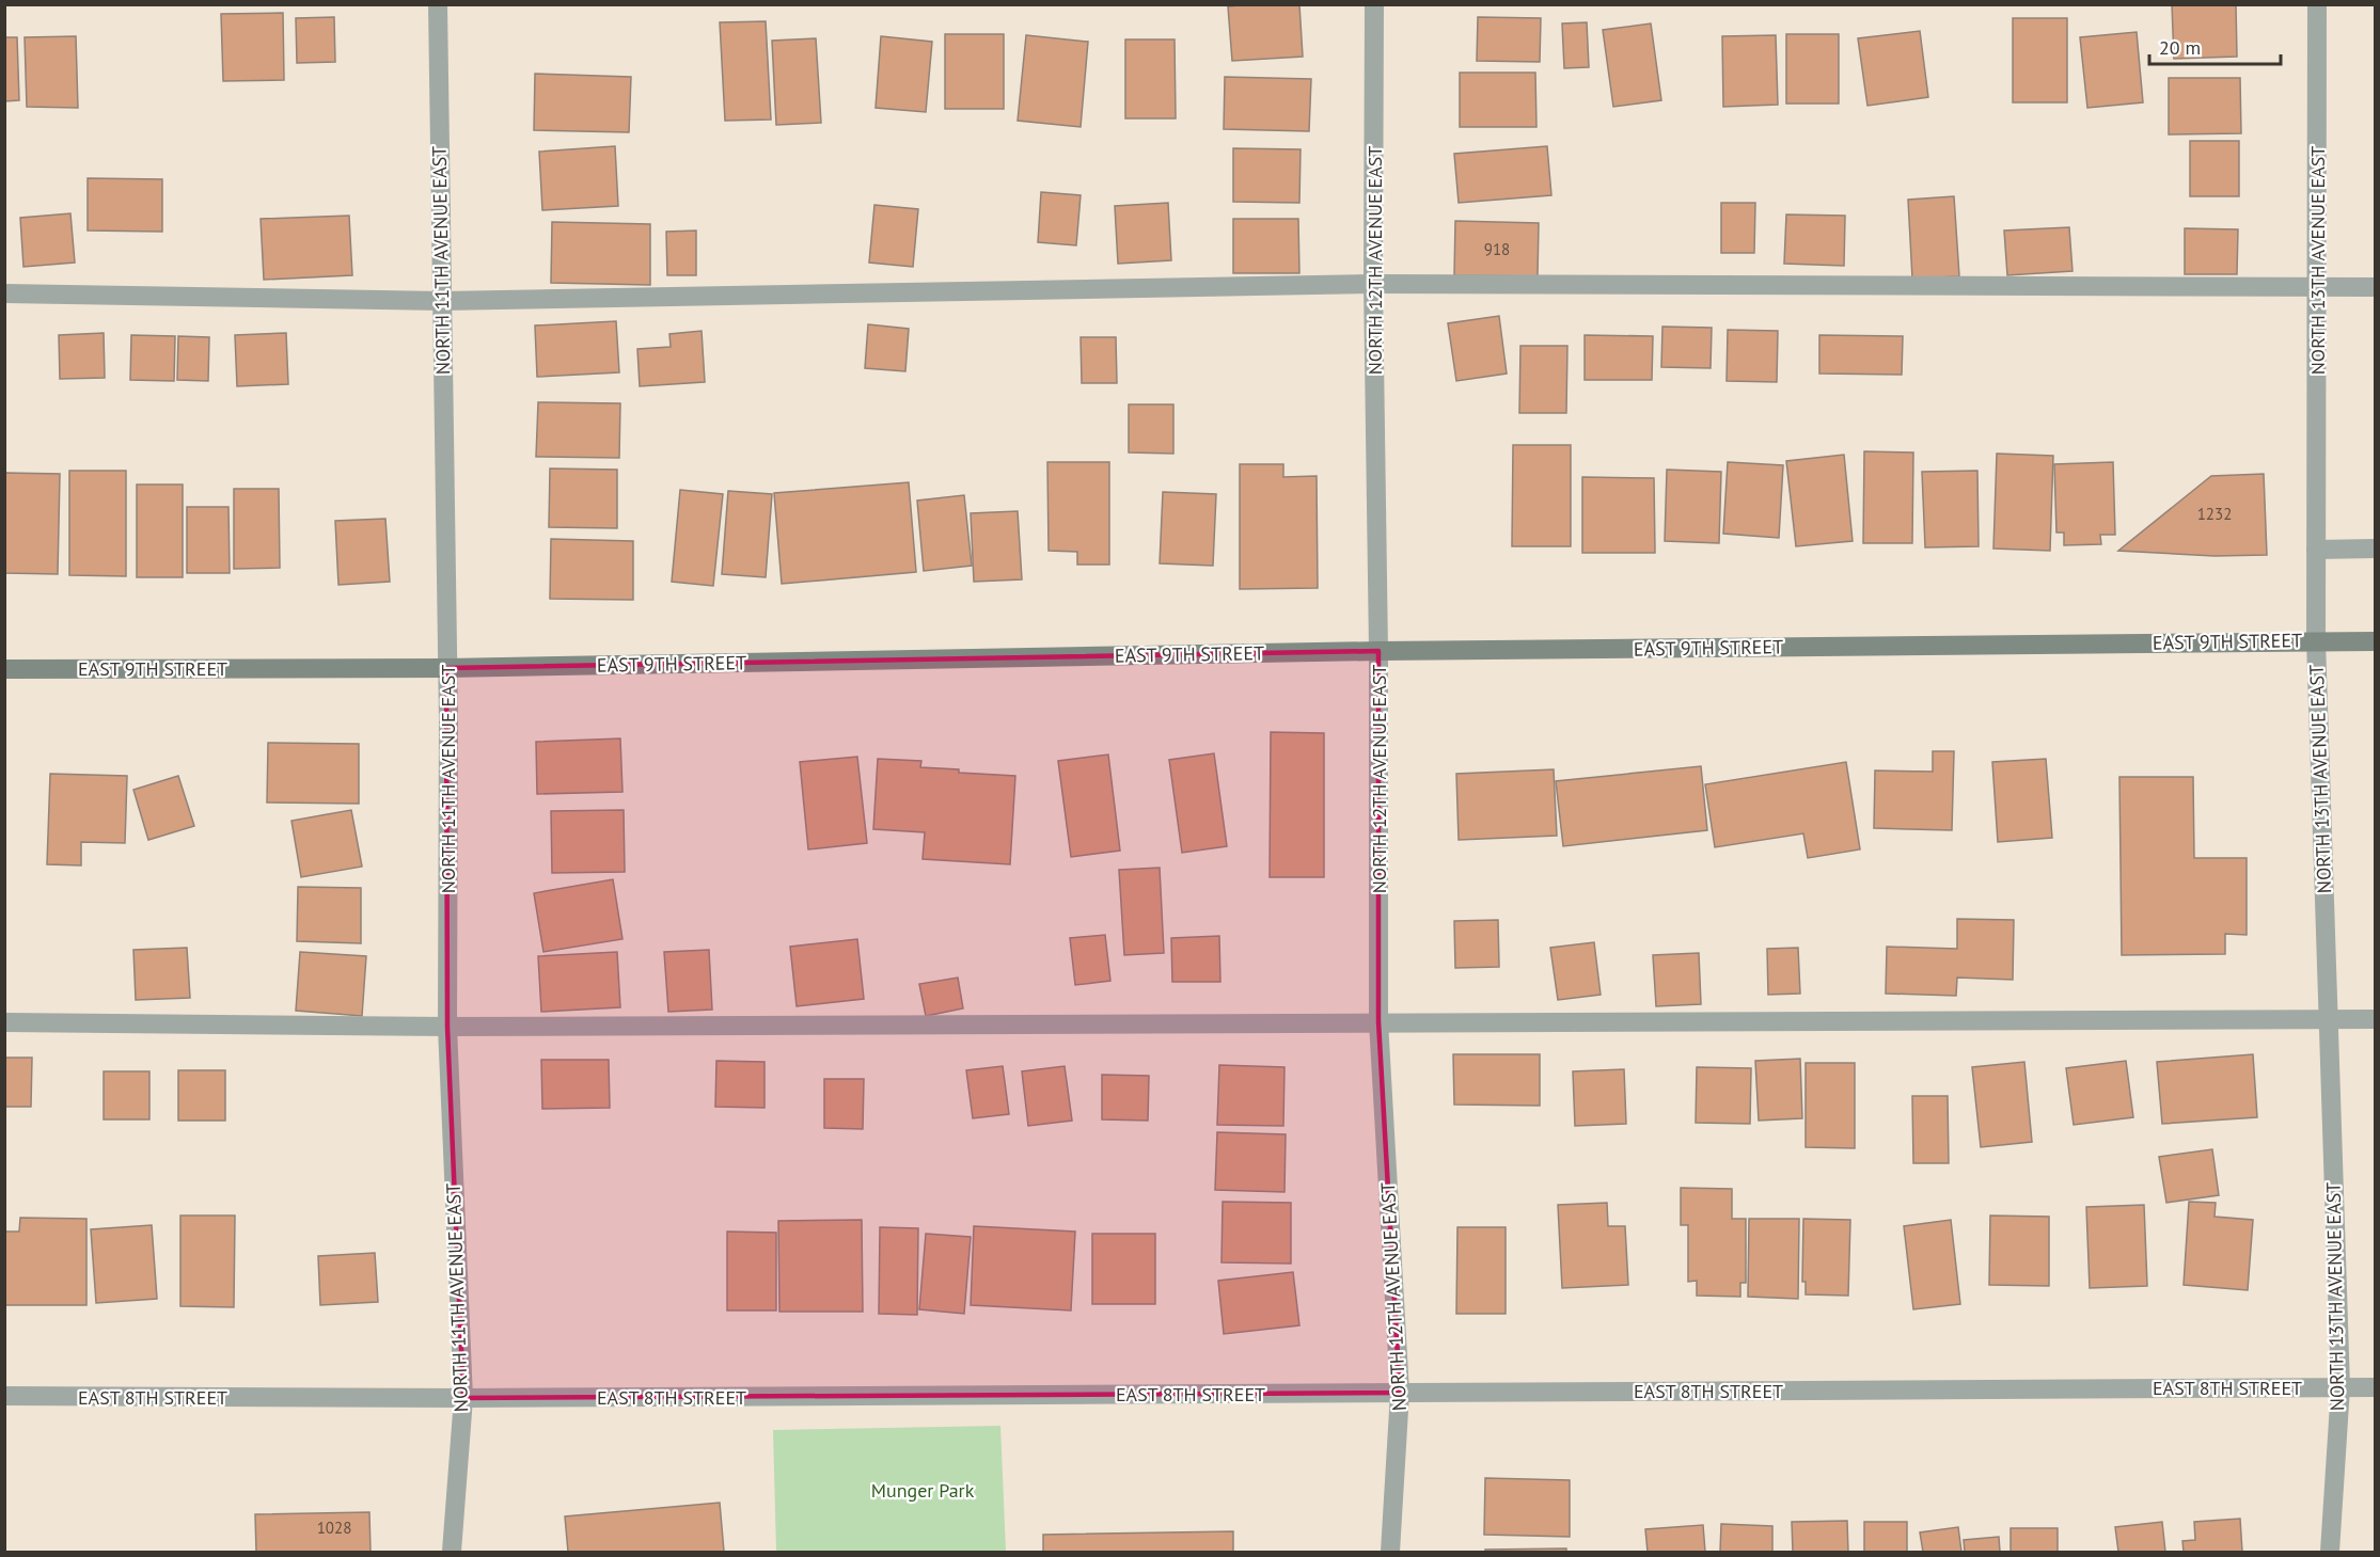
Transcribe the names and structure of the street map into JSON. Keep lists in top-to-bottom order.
{
  "streets": {
    "street": [
      "NORTH 11TH AVENUE EAST",
      "NORTH 12TH AVENUE EAST",
      "NORTH 13TH AVENUE EAST",
      "EAST 9TH STREET",
      "EAST 8TH STREET"
    ]
  },
  "crossings": [
    ["NORTH 11TH AVENUE EAST", "EAST 9TH STREET"],
    ["NORTH 11TH AVENUE EAST", "EAST 8TH STREET"],
    ["NORTH 12TH AVENUE EAST", "EAST 9TH STREET"],
    ["NORTH 12TH AVENUE EAST", "EAST 8TH STREET"],
    ["NORTH 13TH AVENUE EAST", "EAST 9TH STREET"],
    ["NORTH 13TH AVENUE EAST", "EAST 8TH STREET"]
  ],
  "parks": ["Munger Park"],
  "house_numbers": ["918", "1232", "1028"],
  "scale_bar": "20 m"
}
